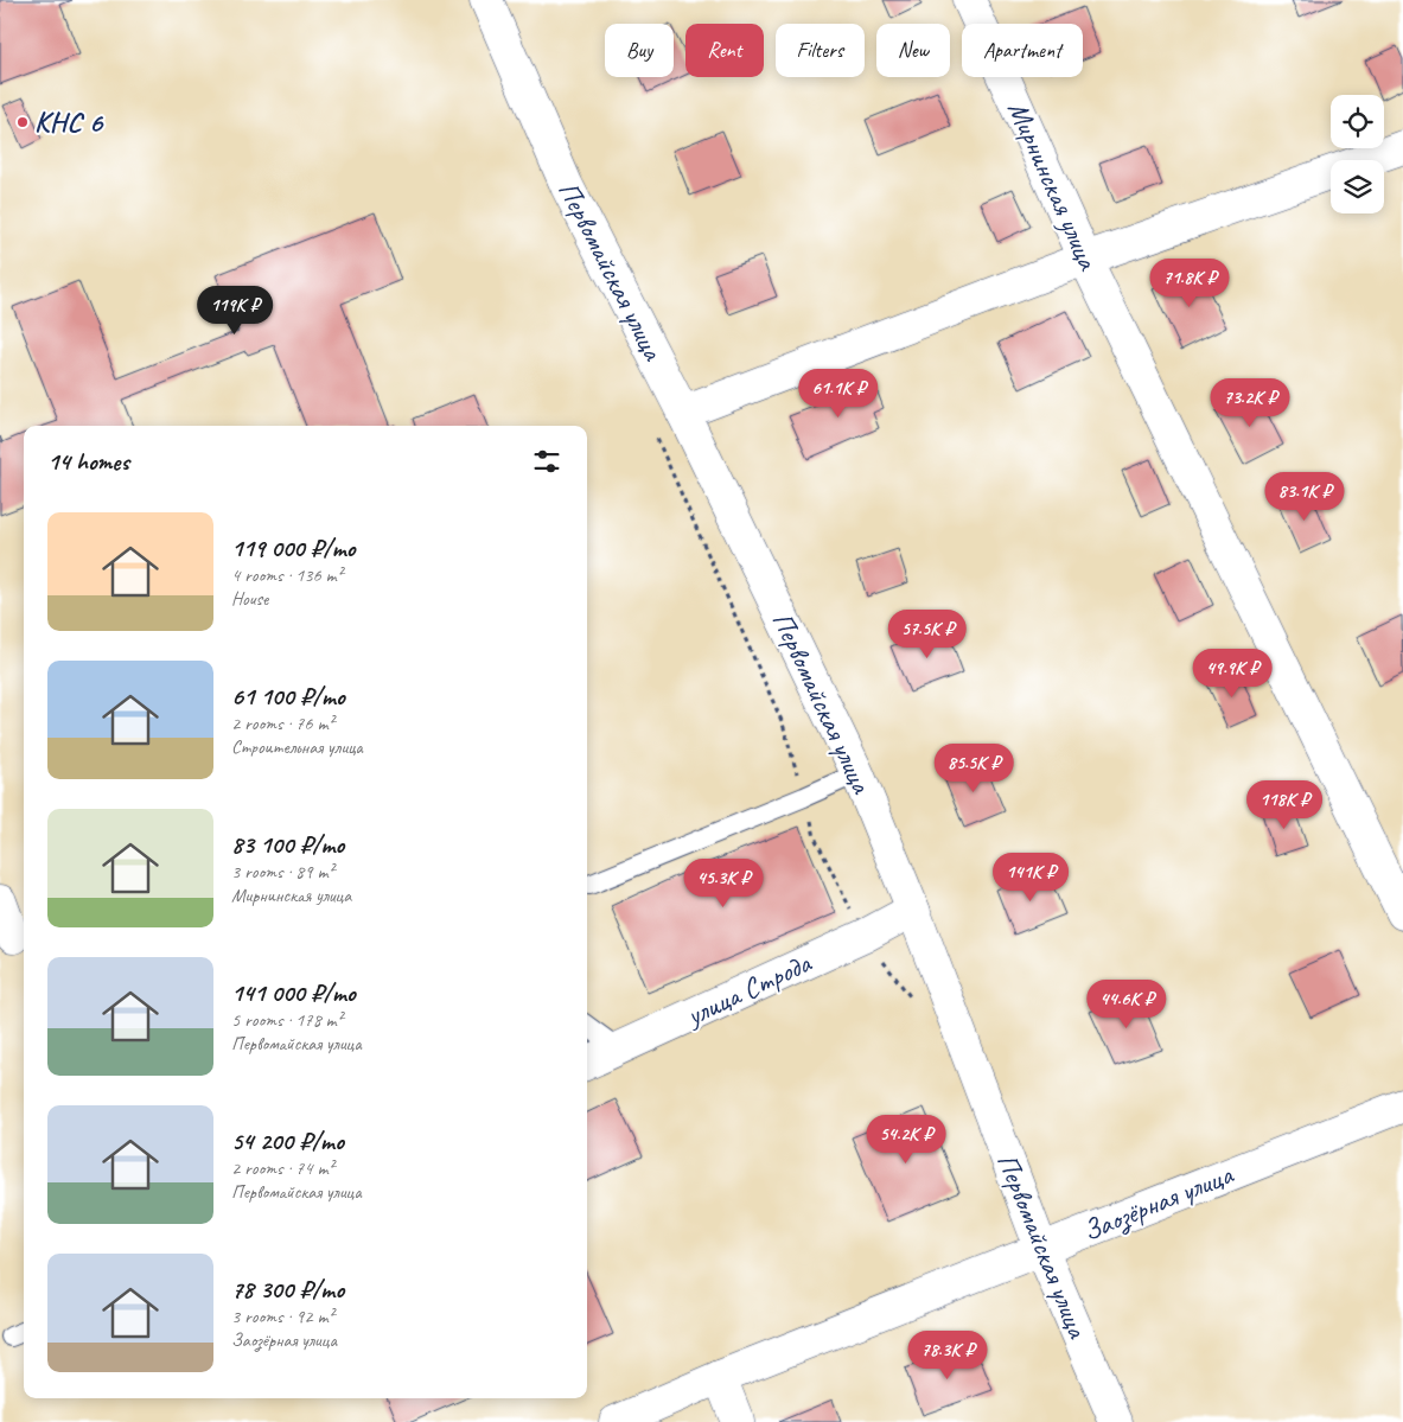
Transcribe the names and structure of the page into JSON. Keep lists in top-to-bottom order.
{
  "streets": {
    "street": [
      "Мирнинская улица",
      "Первомайская улица",
      "улица Строда",
      "Заозёрная улица"
    ]
  },
  "crossings": [
    ["Первомайская улица", "улица Строда"],
    ["Первомайская улица", "Заозёрная улица"]
  ],
  "places": ["КНС 6"],
  "page": {
    "chip": [
      "Buy",
      "Rent",
      "Filters",
      "New",
      "Apartment"
    ],
    "price": [
      "71.8K ₽",
      "119K ₽",
      "61.1K ₽",
      "73.2K ₽",
      "83.1K ₽",
      "57.5K ₽",
      "49.9K ₽",
      "85.5K ₽",
      "118K ₽",
      "141K ₽",
      "45.3K ₽",
      "44.6K ₽",
      "54.2K ₽",
      "78.3K ₽"
    ],
    "heading": "14 homes",
    "list": [
      {
        "name": "119 000 ₽/mo",
        "note": "4 rooms · 136 m² · House"
      },
      {
        "name": "61 100 ₽/mo",
        "note": "2 rooms · 76 m² · Строительная улица"
      },
      {
        "name": "83 100 ₽/mo",
        "note": "3 rooms · 89 m² · Мирнинская улица"
      },
      {
        "name": "141 000 ₽/mo",
        "note": "5 rooms · 178 m² · Первомайская улица"
      },
      {
        "name": "54 200 ₽/mo",
        "note": "2 rooms · 74 m² · Первомайская улица"
      },
      {
        "name": "78 300 ₽/mo",
        "note": "3 rooms · 92 m² · Заозёрная улица"
      }
    ]
  }
}
